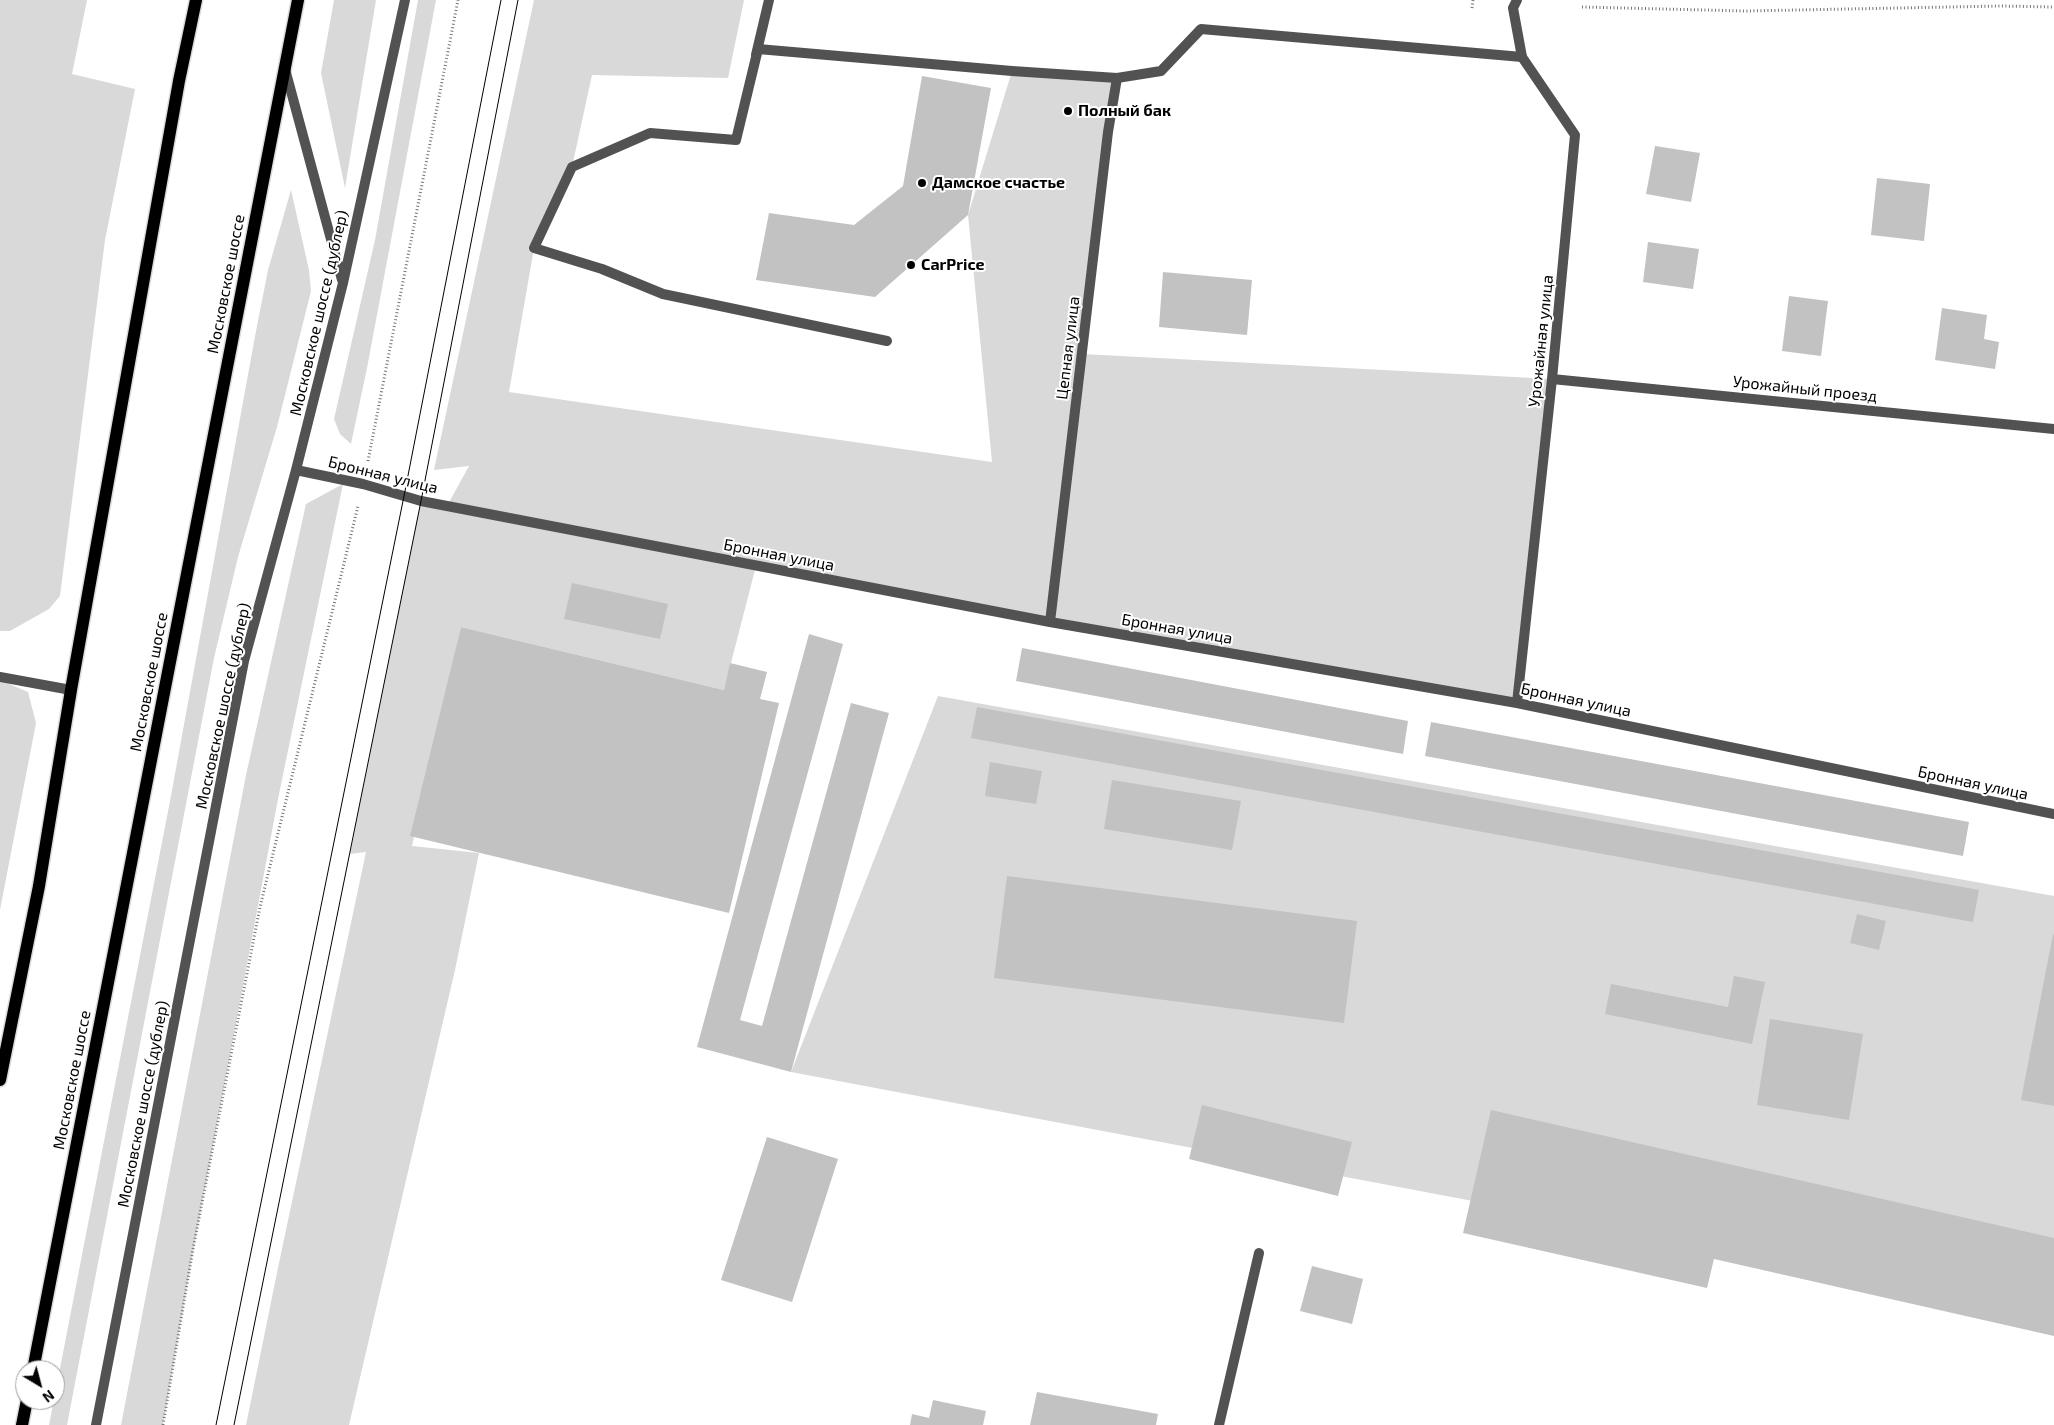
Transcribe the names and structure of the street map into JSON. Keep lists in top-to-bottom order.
{
  "streets": {
    "main road": ["Московское шоссе"],
    "street": [
      "Московское шоссе (дублер)",
      "Урожайная улица",
      "Цепная улица",
      "Урожайный проезд",
      "Бронная улица"
    ]
  },
  "crossings": [
    ["Московское шоссе (дублер)", "Бронная улица"],
    ["Урожайная улица", "Урожайный проезд"],
    ["Урожайная улица", "Бронная улица"],
    ["Цепная улица", "Бронная улица"]
  ],
  "places": ["Полный бак", "Дамское счастье", "CarPrice"],
  "north": "bottom right"
}
